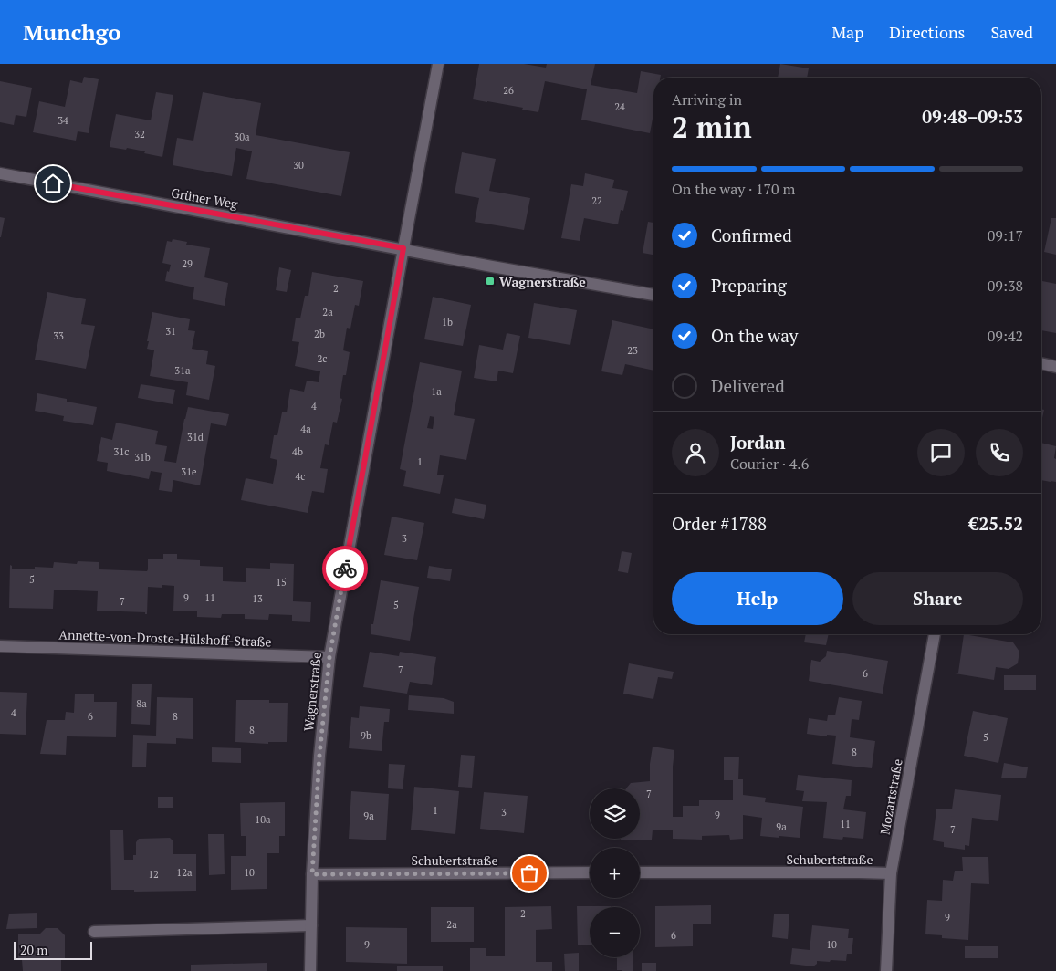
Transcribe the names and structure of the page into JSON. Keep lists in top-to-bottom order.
{
  "streets": {
    "street": [
      "Grüner Weg",
      "Annette-von-Droste-Hülshoff-Straße",
      "Wagnerstraße",
      "Mozartstraße",
      "Schubertstraße"
    ]
  },
  "crossings": [
    ["Grüner Weg", "Wagnerstraße"],
    ["Annette-von-Droste-Hülshoff-Straße", "Wagnerstraße"],
    ["Wagnerstraße", "Schubertstraße"],
    ["Mozartstraße", "Schubertstraße"]
  ],
  "places": {
    "transit": ["Wagnerstraße"]
  },
  "house_numbers": [
    "26",
    "24",
    "34",
    "32",
    "30a",
    "30",
    "22",
    "29",
    "2",
    "2a",
    "1b",
    "31",
    "2b",
    "33",
    "23",
    "2c",
    "31a",
    "1a",
    "4",
    "4a",
    "31d",
    "31c",
    "4b",
    "31b",
    "1",
    "31e",
    "4c",
    "3",
    "5",
    "15",
    "9",
    "11",
    "13",
    "7",
    "5",
    "7",
    "6",
    "8a",
    "4",
    "6",
    "8",
    "8",
    "9b",
    "5",
    "8",
    "7",
    "1",
    "3",
    "9",
    "9a",
    "10a",
    "11",
    "9a",
    "7",
    "12a",
    "10",
    "12",
    "2",
    "9",
    "2a",
    "6",
    "9",
    "10"
  ],
  "scale_bar": "20 m",
  "page": {
    "header": "Munchgo",
    "nav": ["Map", "Directions", "Saved"],
    "heading": ["2 min", "Arriving in", "09:48–09:53"],
    "panel": [
      "Jordan",
      "Courier · 4.6",
      "Order #1788",
      "€25.52"
    ],
    "bar": "On the way · 170 m",
    "list": [
      ["Confirmed", "09:17"],
      ["Preparing", "09:38"],
      ["On the way", "09:42"],
      "Delivered"
    ],
    "buttons": ["Help", "Share"],
    "map_buttons": ["+", "−"],
    "scale": "20 m"
  }
}
